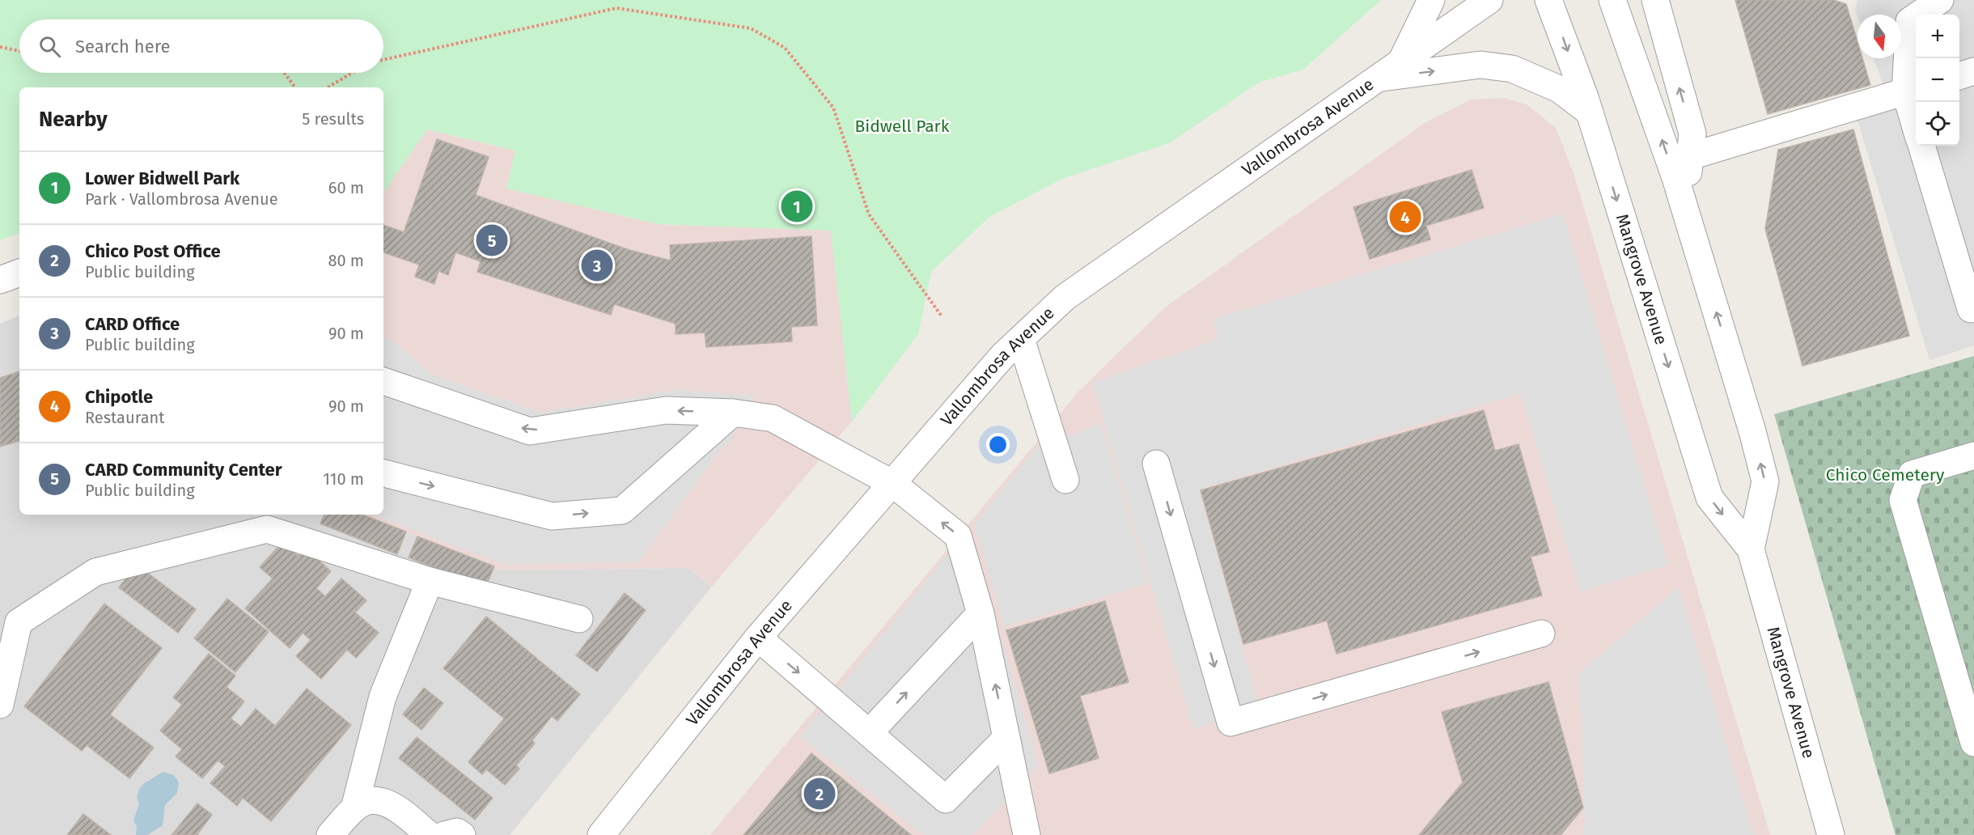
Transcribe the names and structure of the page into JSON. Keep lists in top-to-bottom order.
{
  "streets": {
    "street": ["Vallombrosa Avenue", "Mangrove Avenue"]
  },
  "parks": ["Bidwell Park", "Chico Cemetery"],
  "north": "bottom",
  "page": {
    "map_buttons": ["+", "−"],
    "search": "Search here",
    "heading": ["Nearby", "5 results"],
    "list": [
      {
        "mark": "1",
        "name": "Lower Bidwell Park",
        "note": "Park · Vallombrosa Avenue",
        "value": "60 m"
      },
      {
        "mark": "2",
        "name": "Chico Post Office",
        "note": "Public building",
        "value": "80 m"
      },
      {
        "mark": "3",
        "name": "CARD Office",
        "note": "Public building",
        "value": "90 m"
      },
      {
        "mark": "4",
        "name": "Chipotle",
        "note": "Restaurant",
        "value": "90 m"
      },
      {
        "mark": "5",
        "name": "CARD Community Center",
        "note": "Public building",
        "value": "110 m"
      }
    ],
    "pins": [
      "1",
      "4",
      "5",
      "3",
      "2"
    ]
  }
}
